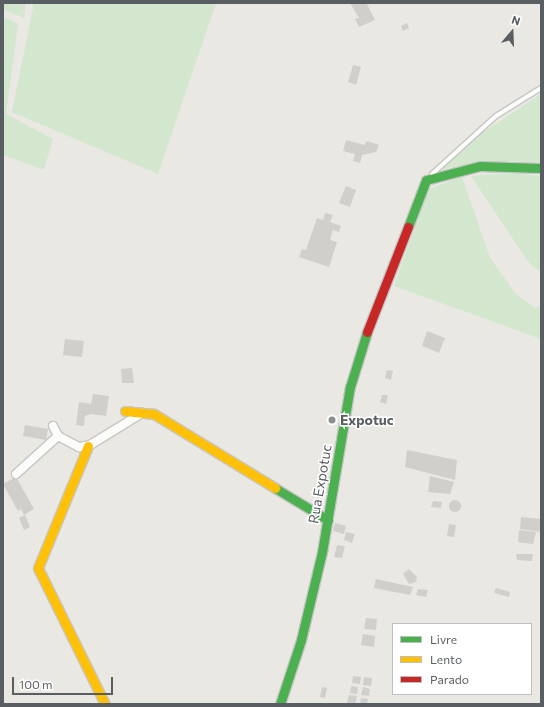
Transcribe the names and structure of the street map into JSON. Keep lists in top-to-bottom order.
{
  "streets": {
    "street": ["Rua Expotuc"]
  },
  "places": ["Expotuc"],
  "legend": ["Livre", "Lento", "Parado"],
  "scale_bar": "100 m",
  "north": "top"
}
